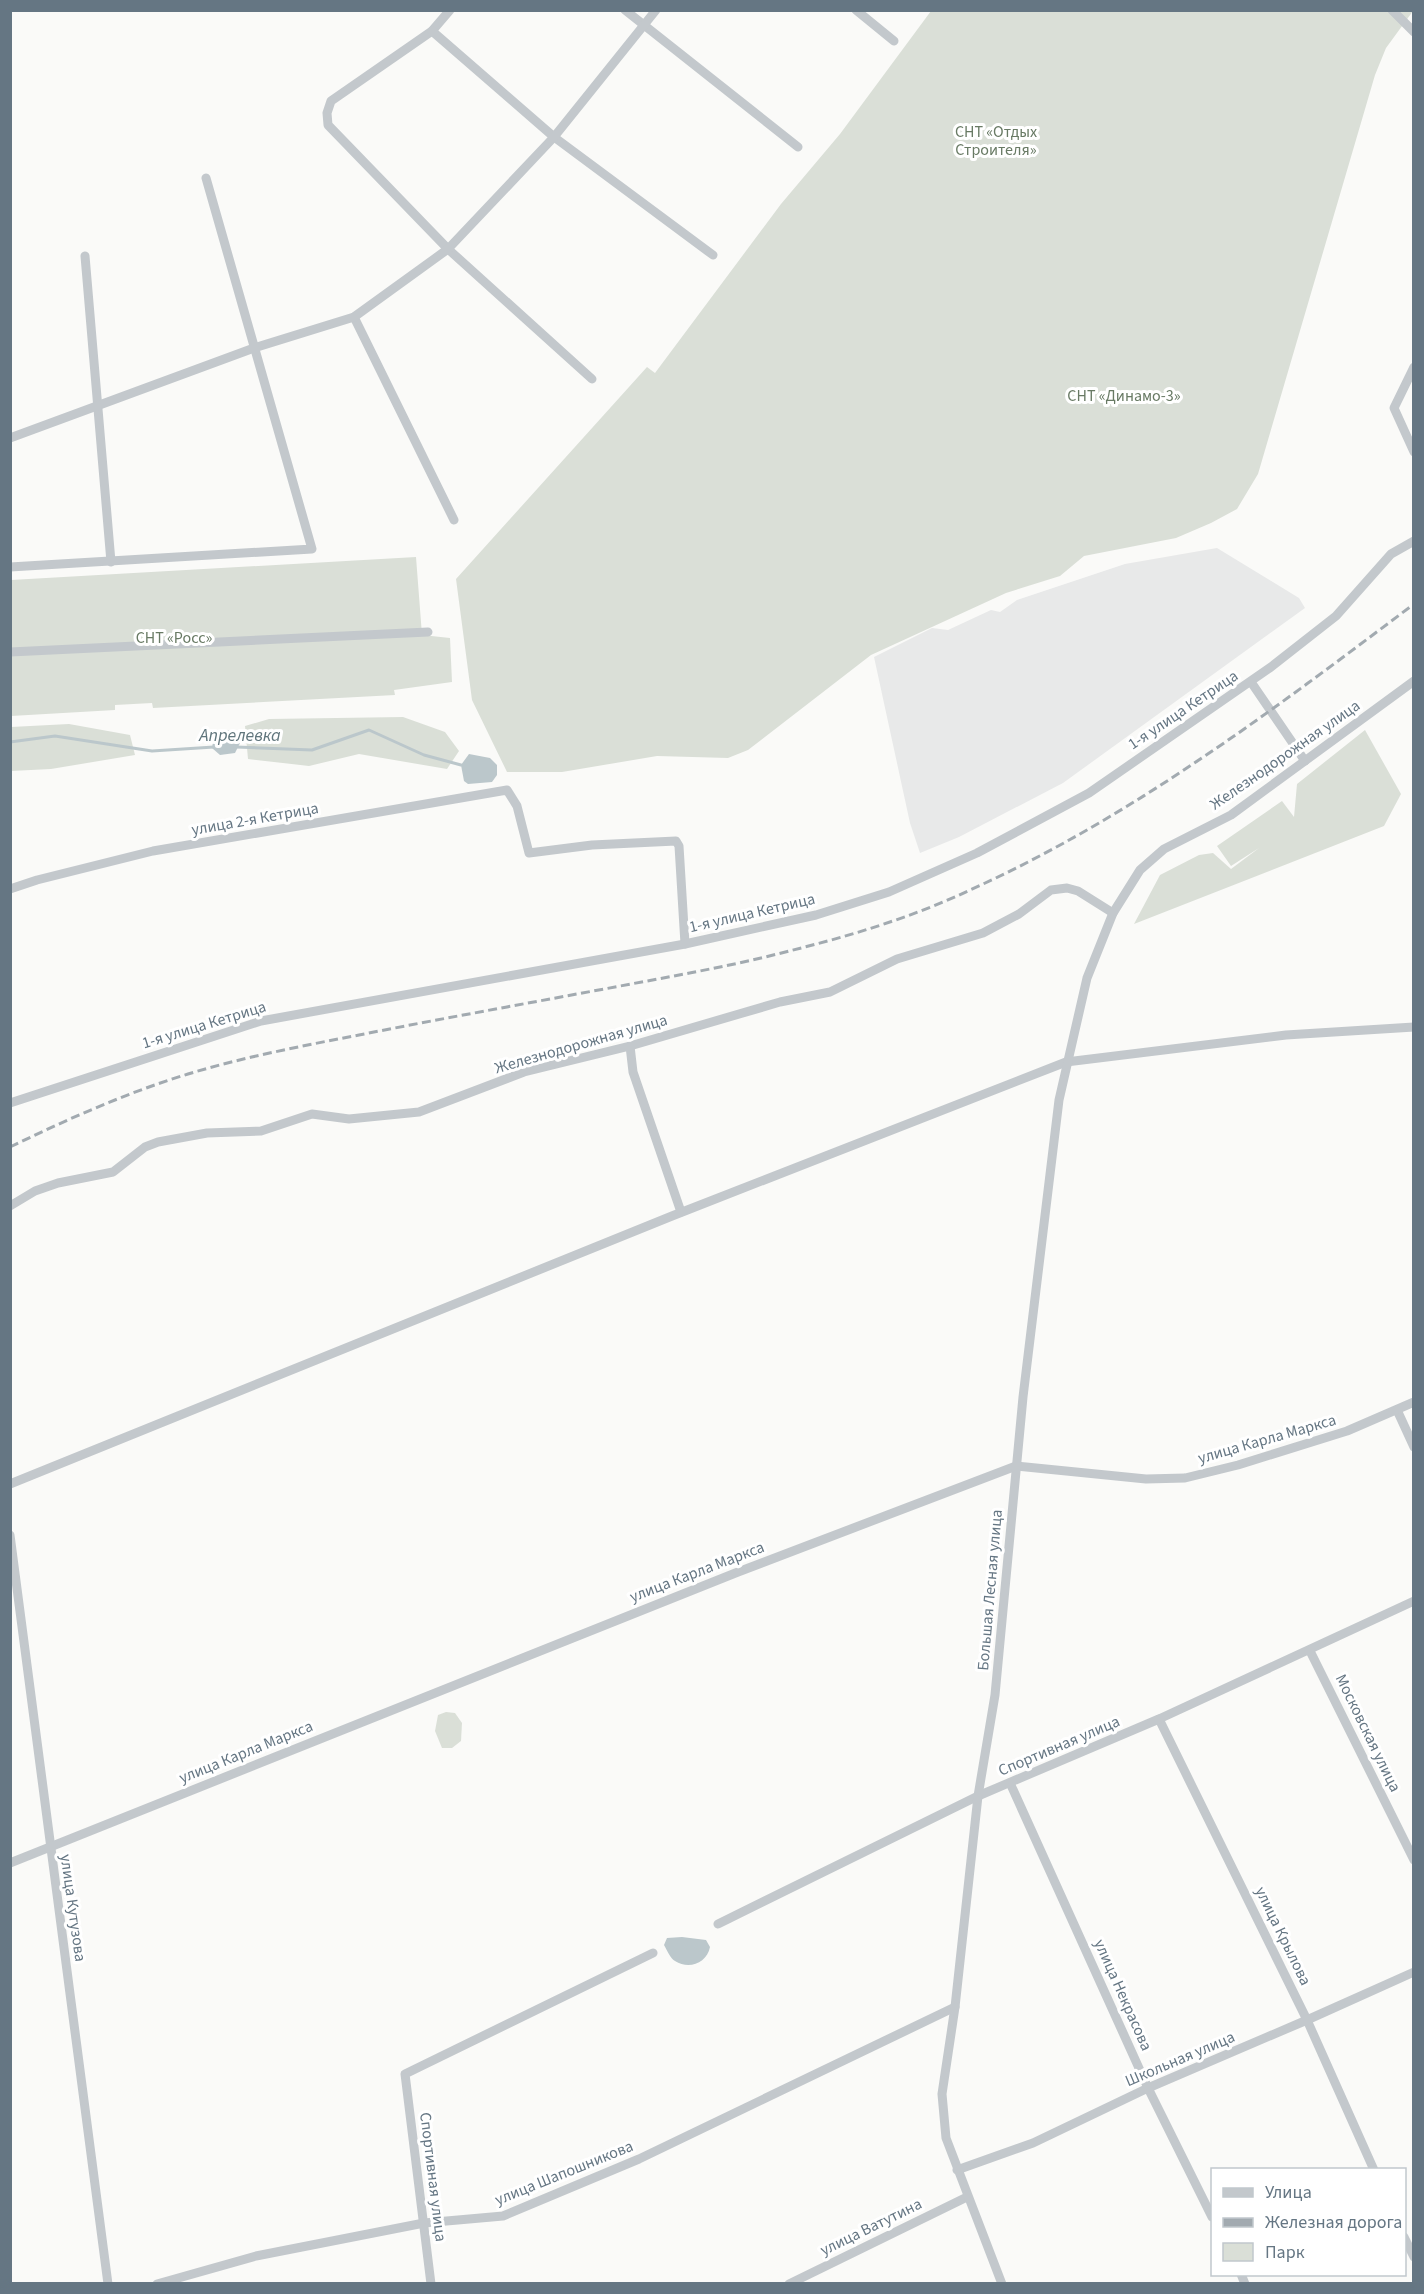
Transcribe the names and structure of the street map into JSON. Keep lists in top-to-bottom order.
{
  "streets": {
    "street": [
      "1-я улица Кетрица",
      "Железнодорожная улица",
      "улица 2-я Кетрица",
      "улица Карла Маркса",
      "Большая Лесная улица",
      "Московская улица",
      "Спортивная улица",
      "улица Кутузова",
      "улица Крылова",
      "улица Некрасова",
      "Школьная улица",
      "улица Шапошникова",
      "улица Ватутина"
    ]
  },
  "crossings": [
    ["1-я улица Кетрица", "улица 2-я Кетрица"],
    ["Железнодорожная улица", "Большая Лесная улица"],
    ["улица Карла Маркса", "Большая Лесная улица"],
    ["улица Карла Маркса", "улица Кутузова"],
    ["Большая Лесная улица", "Спортивная улица"],
    ["Большая Лесная улица", "Школьная улица"],
    ["Большая Лесная улица", "улица Шапошникова"],
    ["Большая Лесная улица", "улица Ватутина"],
    ["Московская улица", "Спортивная улица"],
    ["Спортивная улица", "улица Крылова"],
    ["Спортивная улица", "улица Некрасова"],
    ["Спортивная улица", "улица Шапошникова"],
    ["улица Крылова", "Школьная улица"],
    ["улица Некрасова", "Школьная улица"]
  ],
  "water": ["Апрелевка"],
  "parks": ["СНТ «Отдых Строителя»", "СНТ «Динамо-3»", "СНТ «Росс»"],
  "legend": ["Улица", "Железная дорога", "Парк"]
}
